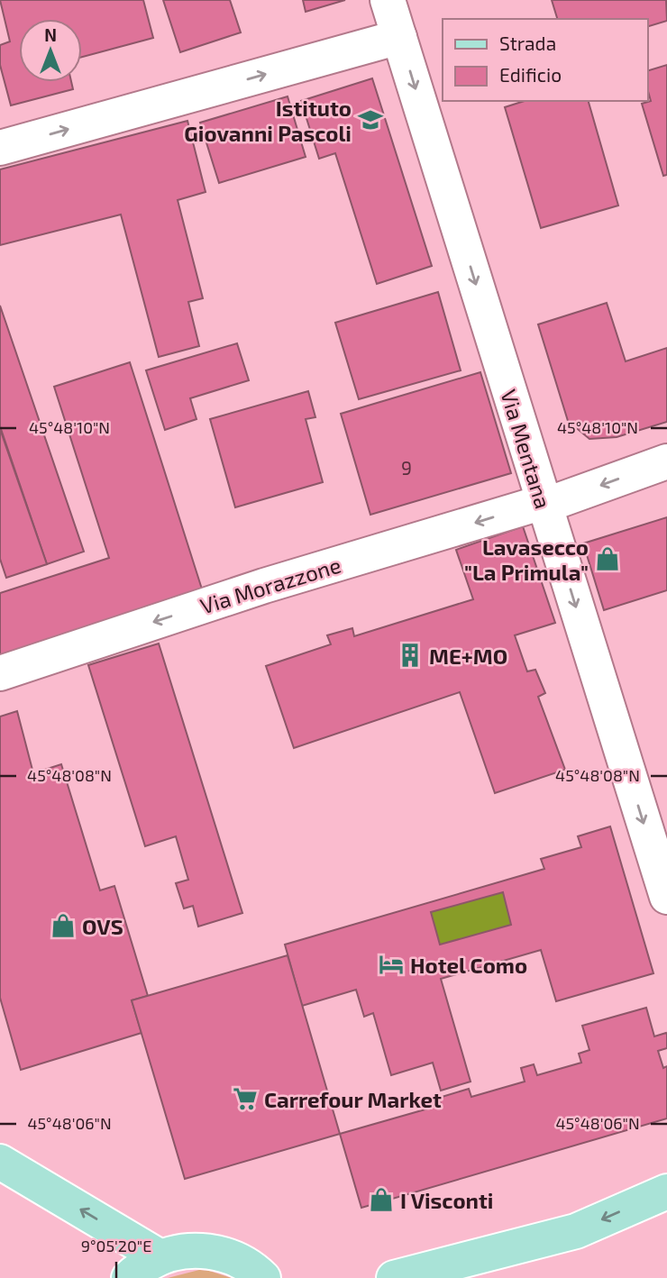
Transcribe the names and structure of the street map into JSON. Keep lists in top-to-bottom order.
{
  "streets": {
    "street": ["Via Mentana", "Via Morazzone"]
  },
  "crossings": [
    ["Via Mentana", "Via Morazzone"]
  ],
  "one_way": ["Via Mentana", "Via Morazzone"],
  "places": {
    "school or university": ["Istituto Giovanni Pascoli"],
    "shop": ["Lavasecco \"La Primula\"", "OVS", "I Visconti"],
    "building": ["ME+MO"],
    "hotel": ["Hotel Como"],
    "supermarket": ["Carrefour Market"]
  },
  "house_numbers": ["9"],
  "legend": ["Strada", "Edificio"],
  "north": "top",
  "coordinates": [
    "45°48'10\"N",
    "45°48'08\"N",
    "45°48'06\"N",
    "9°05'20\"E"
  ]
}
